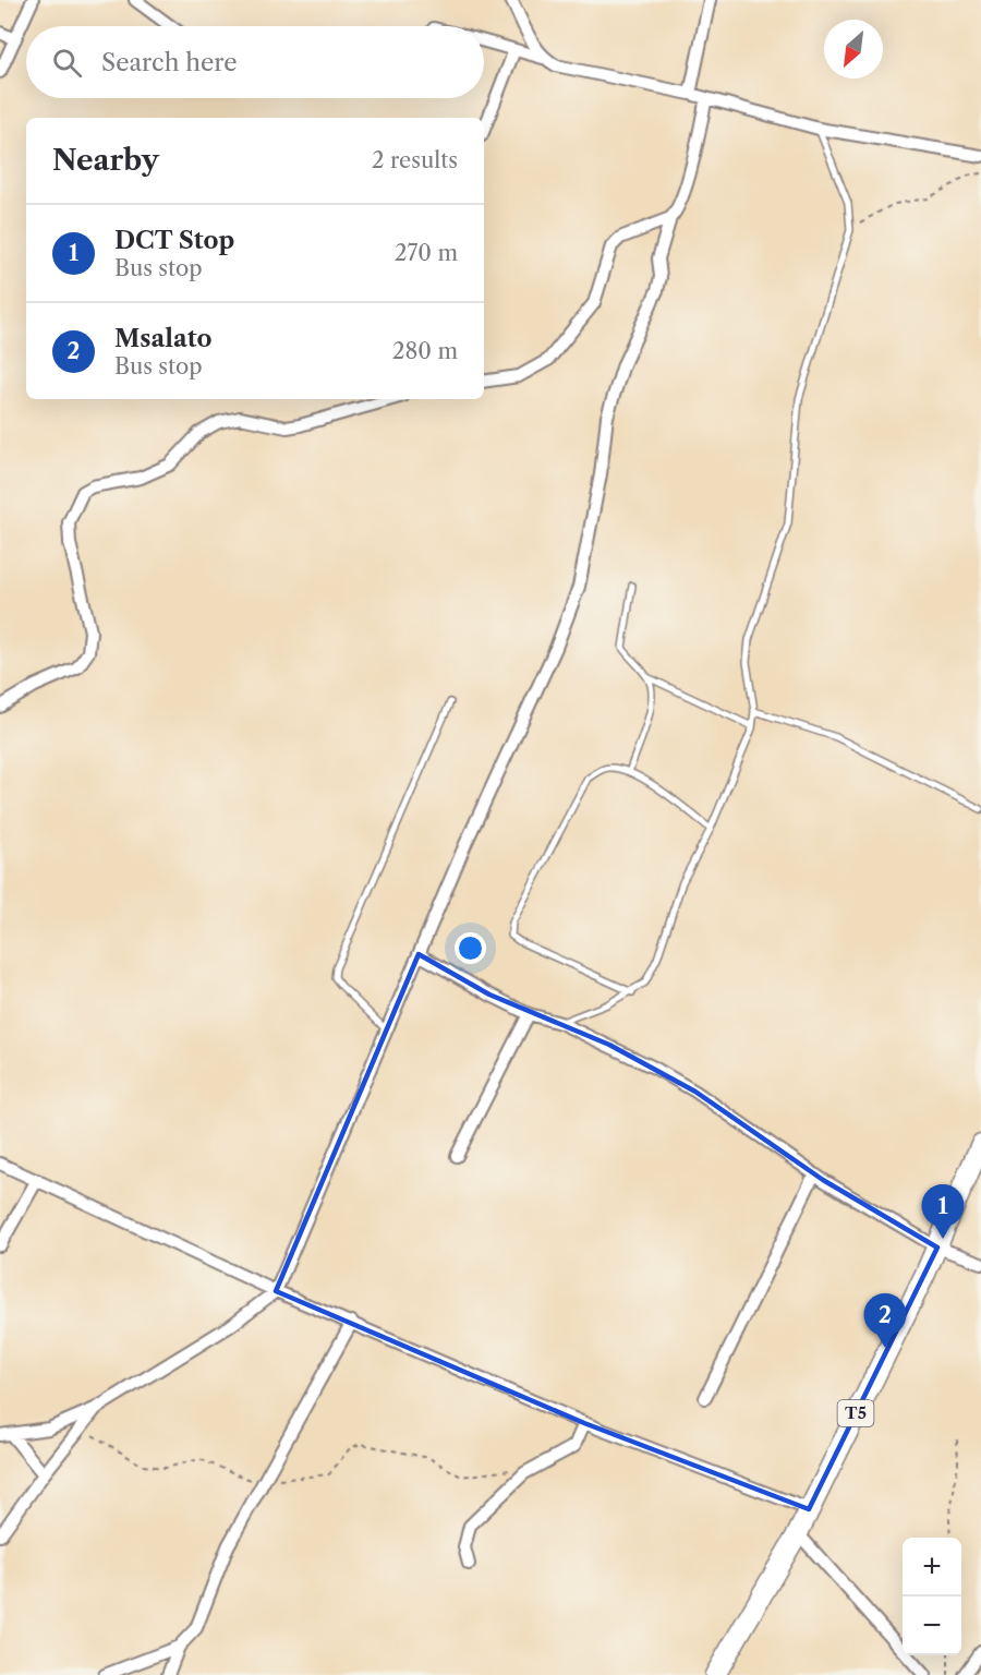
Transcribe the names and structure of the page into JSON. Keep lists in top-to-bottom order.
{
  "streets": {
    "highway": ["T5"]
  },
  "north": "bottom left",
  "page": {
    "search": "Search here",
    "heading": ["Nearby", "2 results"],
    "list": [
      {
        "mark": "1",
        "name": "DCT Stop",
        "note": "Bus stop",
        "value": "270 m"
      },
      {
        "mark": "2",
        "name": "Msalato",
        "note": "Bus stop",
        "value": "280 m"
      }
    ],
    "pins": ["1", "2"],
    "map_buttons": ["+", "−"]
  }
}
